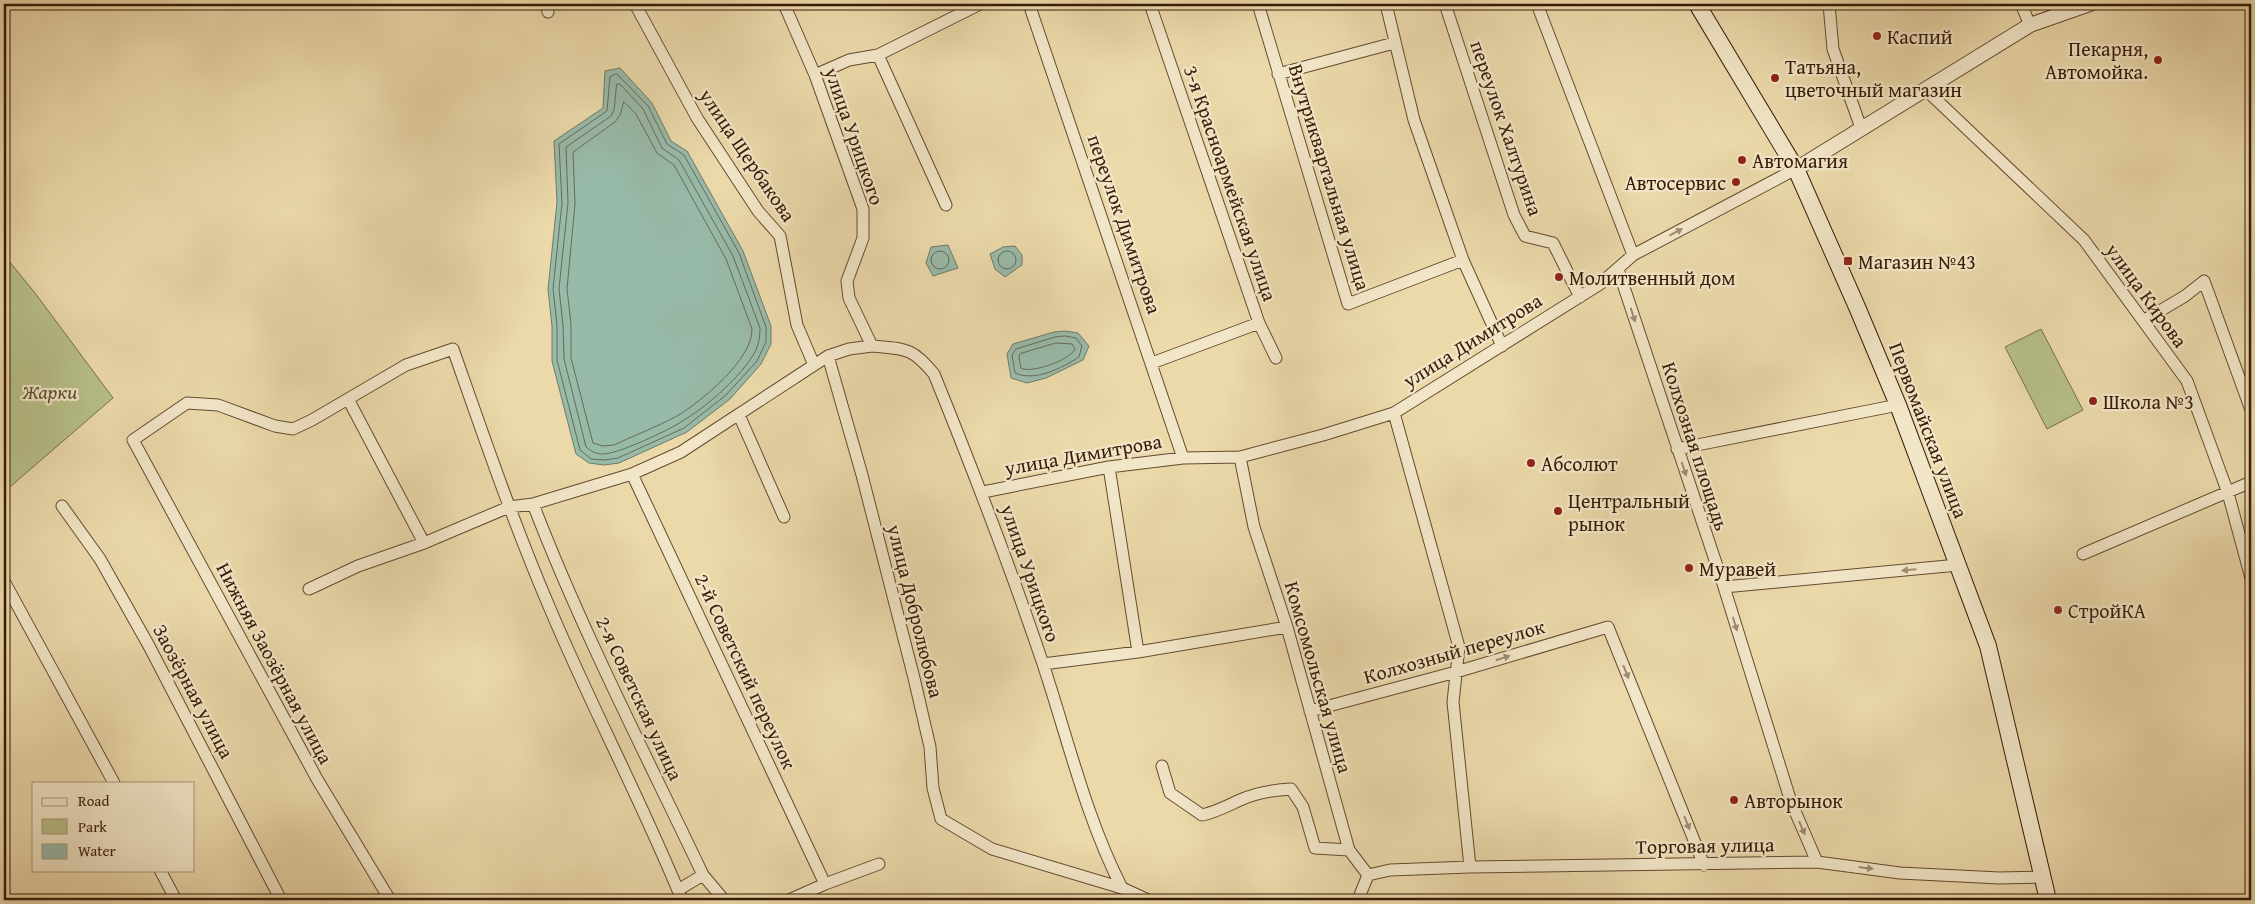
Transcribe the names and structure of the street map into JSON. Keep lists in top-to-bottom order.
{
  "streets": {
    "main road": ["Первомайская улица"],
    "street": [
      "переулок Халтурина",
      "улица Урицкого",
      "улица Щербакова",
      "Внутриквартальная улица",
      "3-я Красноармейская улица",
      "переулок Димитрова",
      "улица Кирова",
      "улица Димитрова",
      "Колхозная площадь",
      "улица Добролюбова",
      "Колхозный переулок",
      "Нижняя Заозёрная улица",
      "2-й Советский переулок",
      "Комсомольская улица",
      "Заозёрная улица",
      "2-я Советская улица",
      "Торговая улица"
    ]
  },
  "crossings": [
    ["переулок Халтурина", "улица Димитрова"],
    ["улица Урицкого", "улица Димитрова"],
    ["улица Урицкого", "улица Добролюбова"],
    ["3-я Красноармейская улица", "переулок Димитрова"],
    ["переулок Димитрова", "улица Димитрова"],
    ["улица Кирова", "улица Димитрова"],
    ["улица Димитрова", "Первомайская улица"],
    ["улица Димитрова", "Колхозная площадь"],
    ["улица Димитрова", "Комсомольская улица"],
    ["Первомайская улица", "Торговая улица"],
    ["Колхозная площадь", "Торговая улица"],
    ["Колхозный переулок", "Комсомольская улица"],
    ["Колхозный переулок", "Торговая улица"],
    ["Комсомольская улица", "Торговая улица"]
  ],
  "one_way": ["Колхозная площадь"],
  "parks": ["Жарки"],
  "places": {
    "other": [
      "Каспий",
      "Пекарня, Автомойка.",
      "Татьяна, цветочный магазин",
      "Автомагия",
      "Автосервис",
      "Молитвенный дом",
      "Школа №3",
      "Абсолют",
      "Центральный рынок",
      "Муравей",
      "СтройКА",
      "Авторынок"
    ],
    "transit": ["Магазин №43"]
  },
  "legend": ["Road", "Park", "Water"]
}
